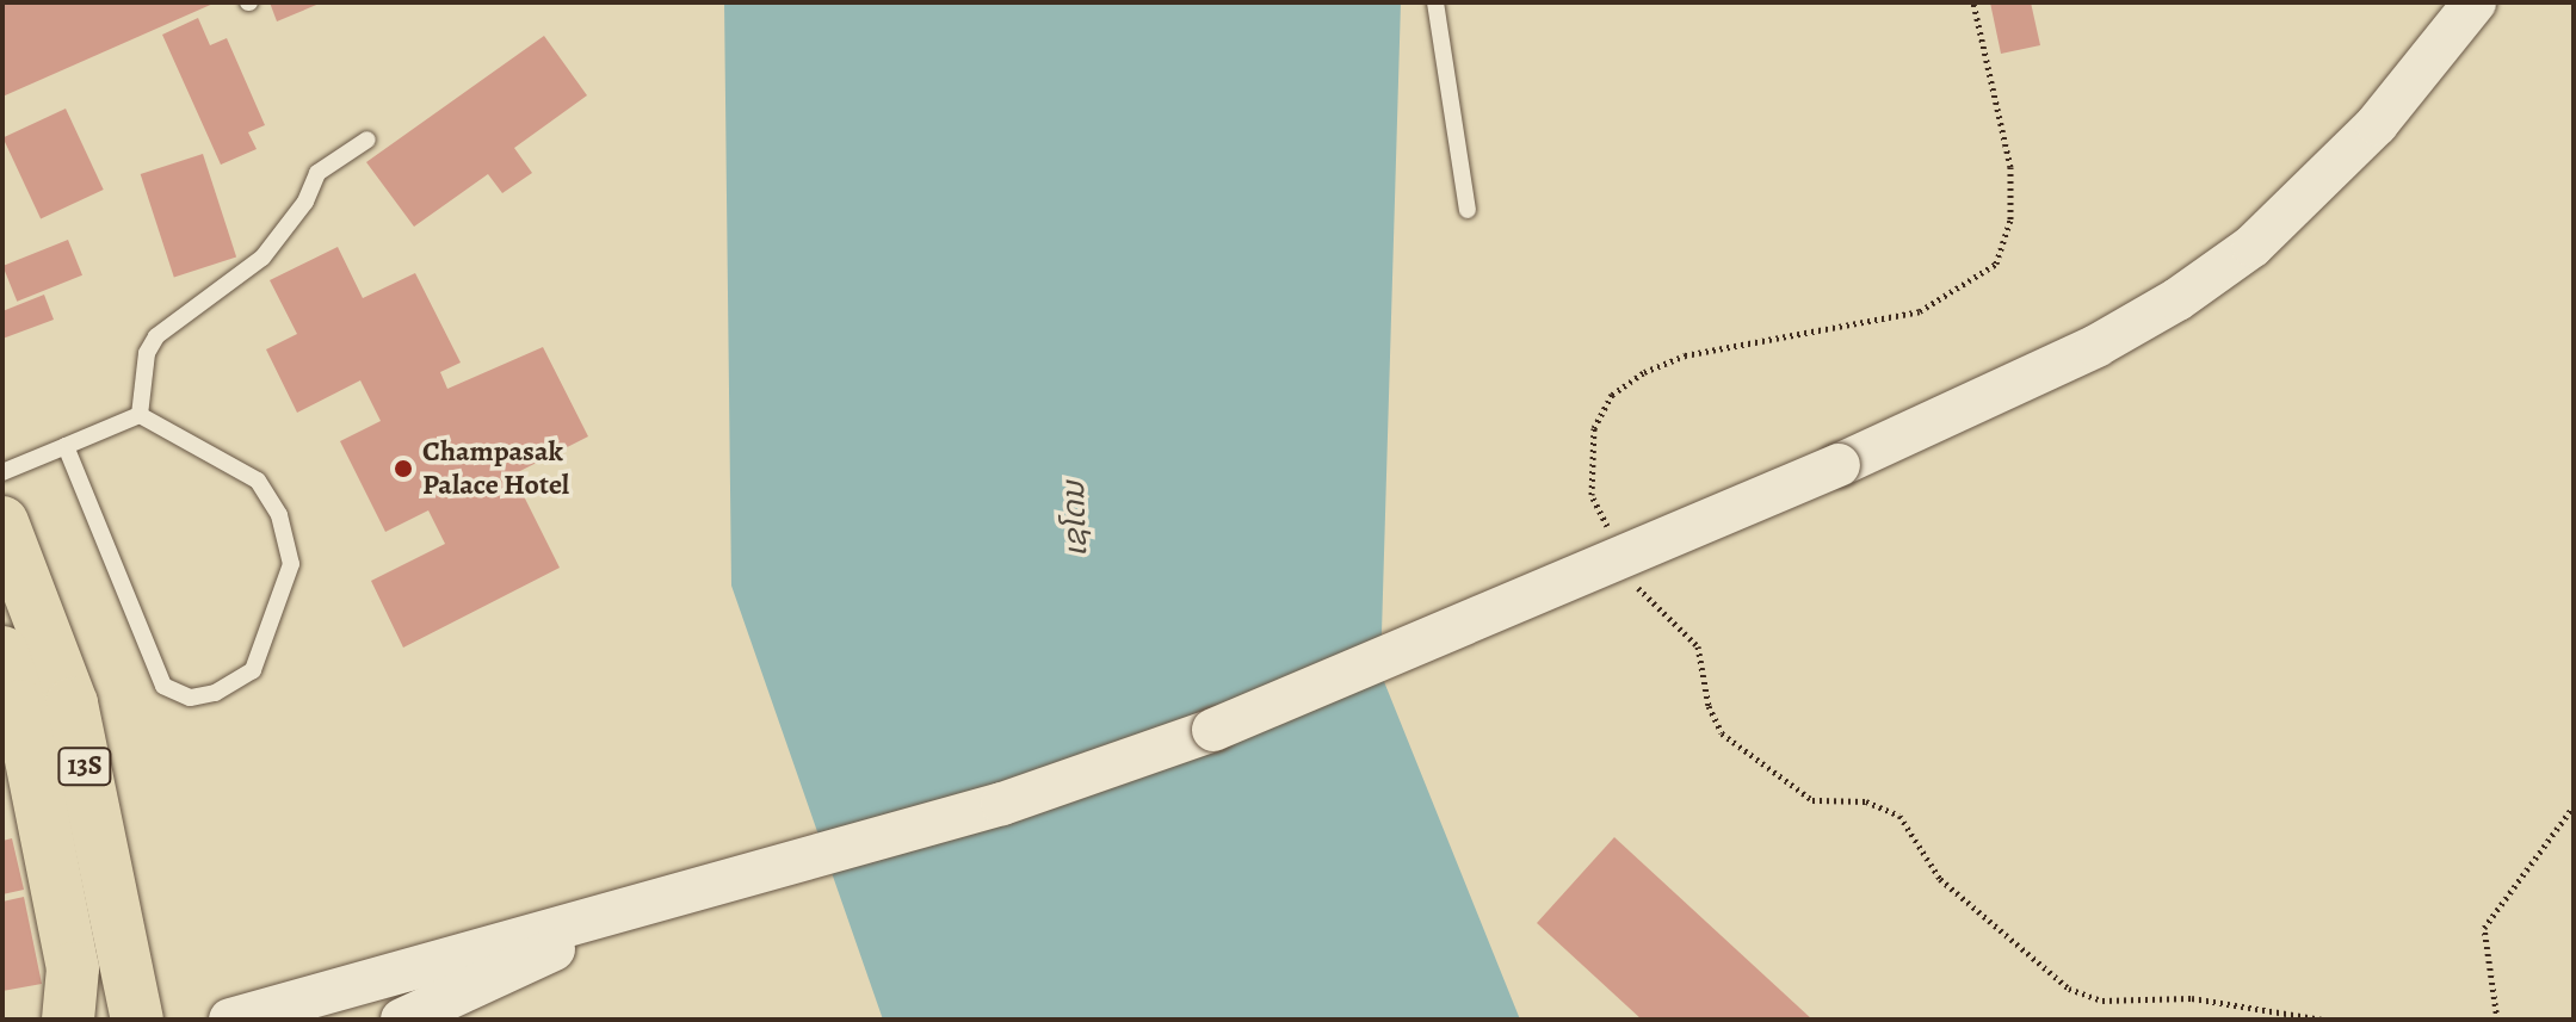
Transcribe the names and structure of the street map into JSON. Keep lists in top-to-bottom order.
{
  "streets": {
    "highway": ["13S"]
  },
  "water": ["ເຊໂດນ"],
  "places": ["Champasak Palace Hotel"]
}
